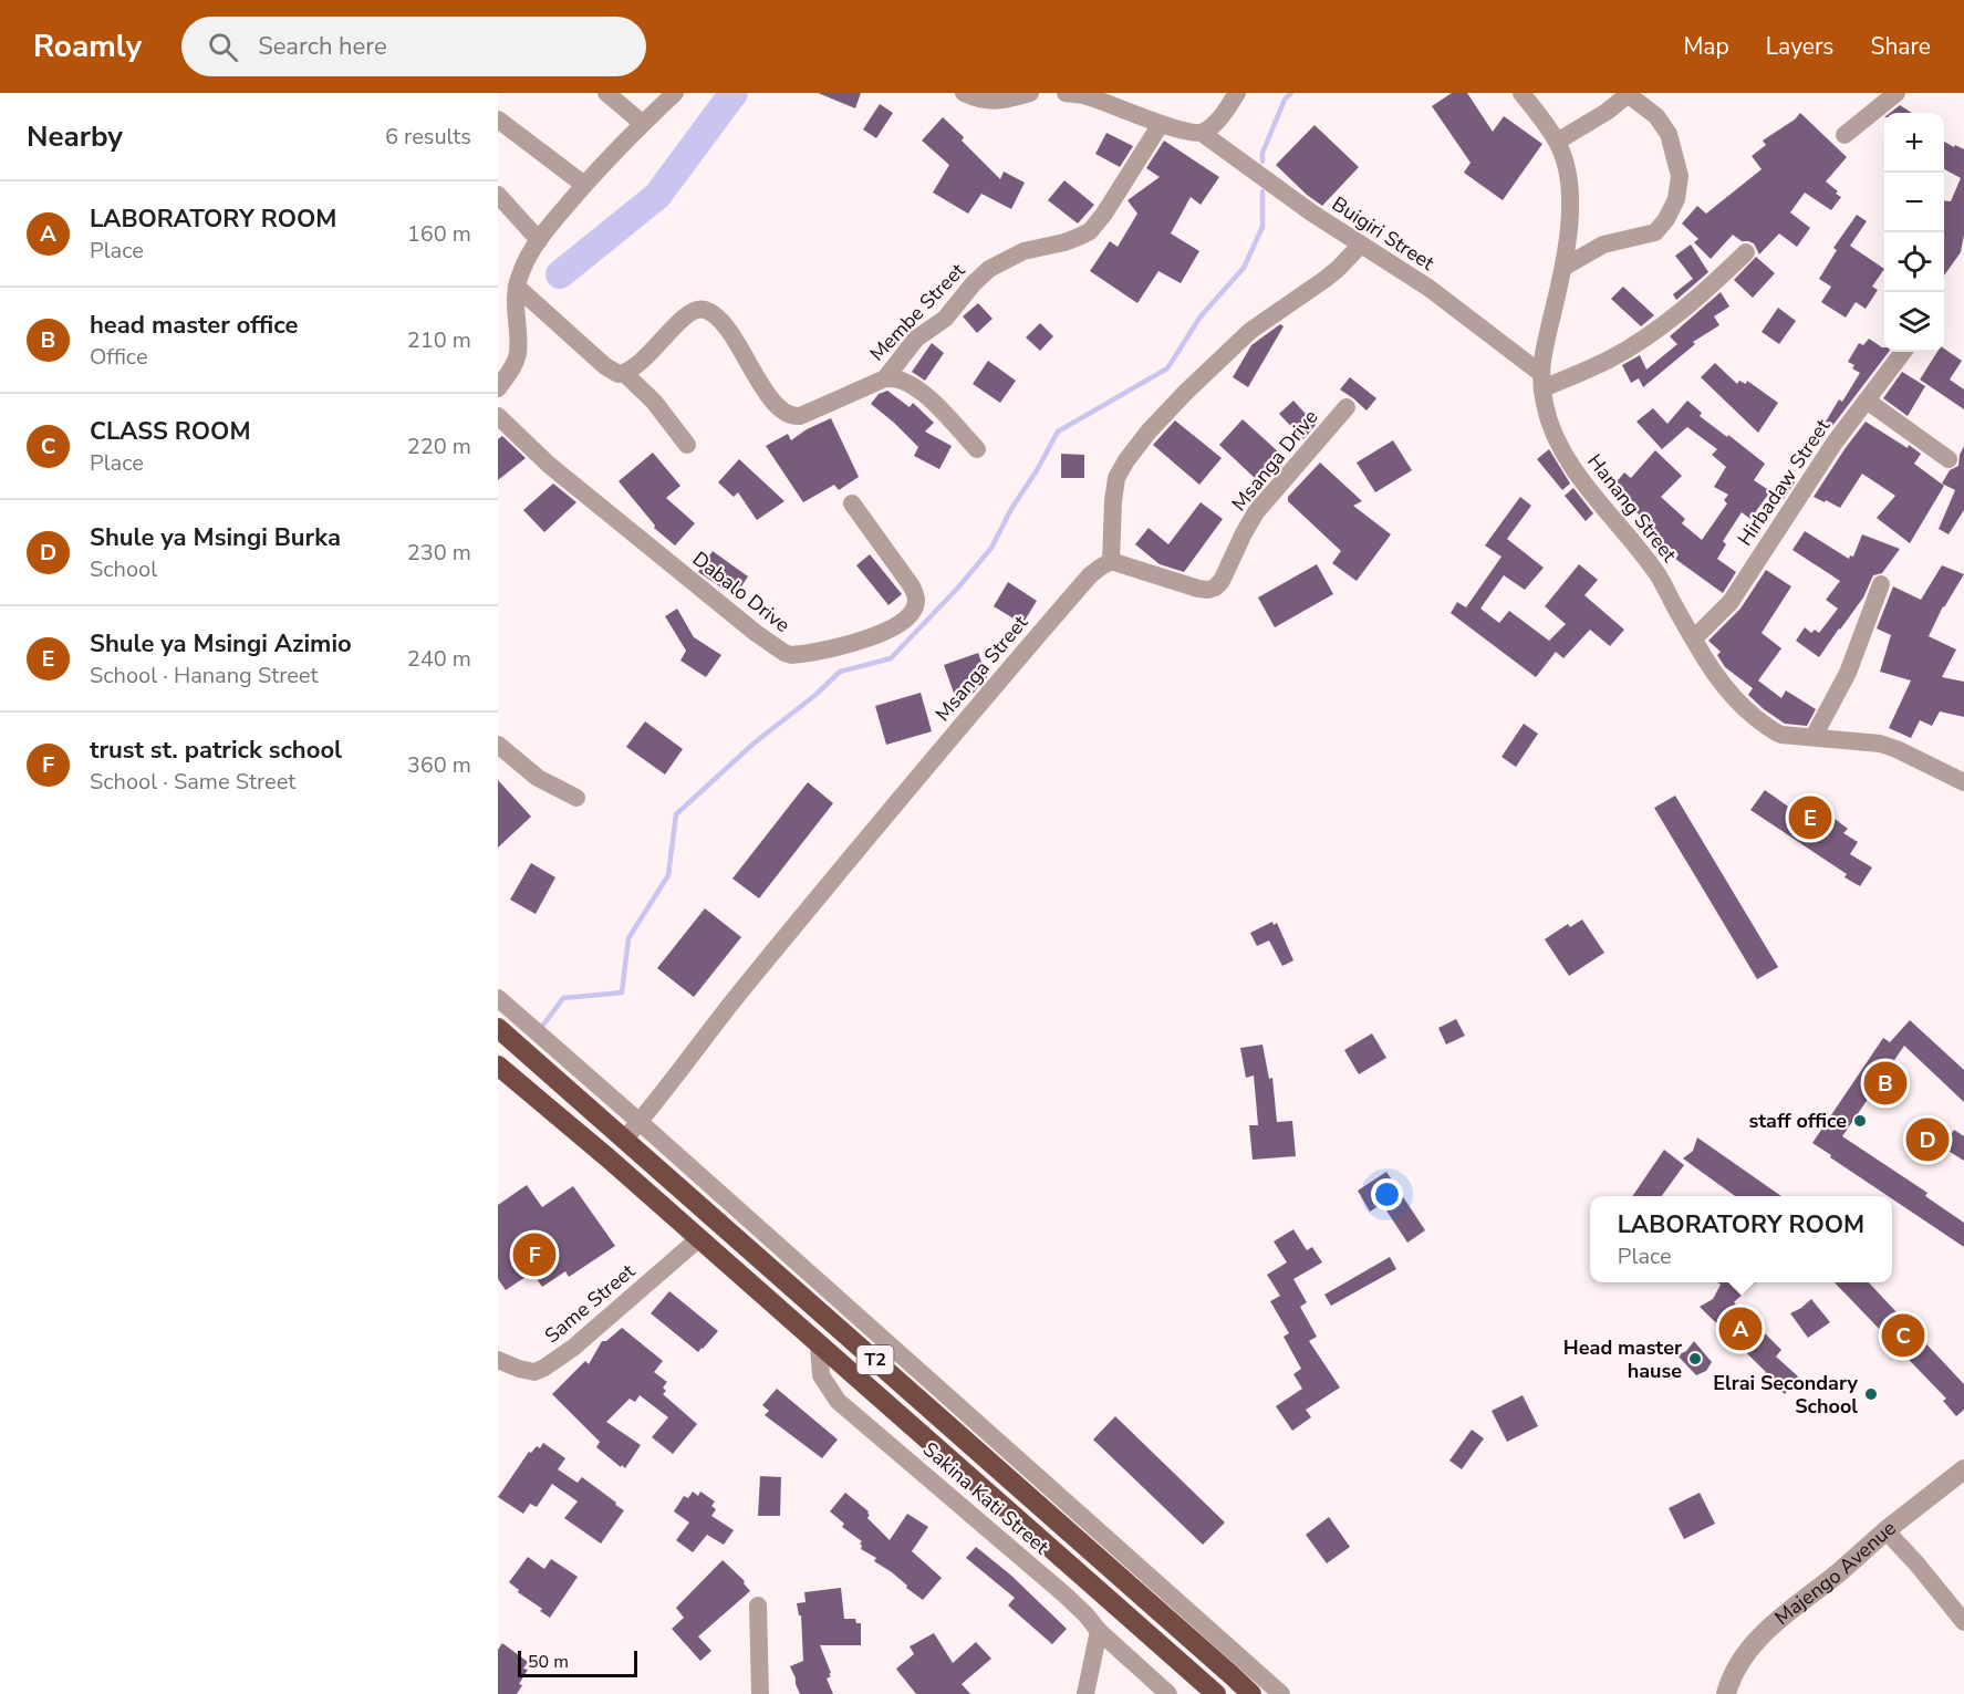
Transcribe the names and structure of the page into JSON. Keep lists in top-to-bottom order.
{
  "streets": {
    "highway": ["T2"],
    "street": [
      "Buigiri Street",
      "Membe Street",
      "Msanga Drive",
      "Hirbadaw Street",
      "Hanang Street",
      "Dabalo Drive",
      "Msanga Street",
      "Same Street",
      "Sakina Kati Street",
      "Majengo Avenue"
    ]
  },
  "crossings": [
    ["Buigiri Street", "Hanang Street"],
    ["Msanga Drive", "Msanga Street"],
    ["Hirbadaw Street", "Hanang Street"],
    ["Msanga Street", "T2"],
    ["Same Street", "T2"],
    ["T2", "Sakina Kati Street"]
  ],
  "places": ["staff office", "Head master hause", "Elrai Secondary School"],
  "scale_bar": "50 m",
  "page": {
    "header": "Roamly",
    "search": "Search here",
    "nav": ["Map", "Layers", "Share"],
    "heading": ["Nearby", "6 results"],
    "map_buttons": ["+", "−"],
    "list": [
      {
        "mark": "A",
        "name": "LABORATORY ROOM",
        "note": "Place",
        "value": "160 m"
      },
      {
        "mark": "B",
        "name": "head master office",
        "note": "Office",
        "value": "210 m"
      },
      {
        "mark": "C",
        "name": "CLASS ROOM",
        "note": "Place",
        "value": "220 m"
      },
      {
        "mark": "D",
        "name": "Shule ya Msingi Burka",
        "note": "School",
        "value": "230 m"
      },
      {
        "mark": "E",
        "name": "Shule ya Msingi Azimio",
        "note": "School · Hanang Street",
        "value": "240 m"
      },
      {
        "mark": "F",
        "name": "trust st. patrick school",
        "note": "School · Same Street",
        "value": "360 m"
      }
    ],
    "pins": [
      "E",
      "B",
      "D",
      "F",
      "A",
      "C"
    ],
    "popup": ["LABORATORY ROOM", "Place"],
    "scale": "50 m"
  }
}
